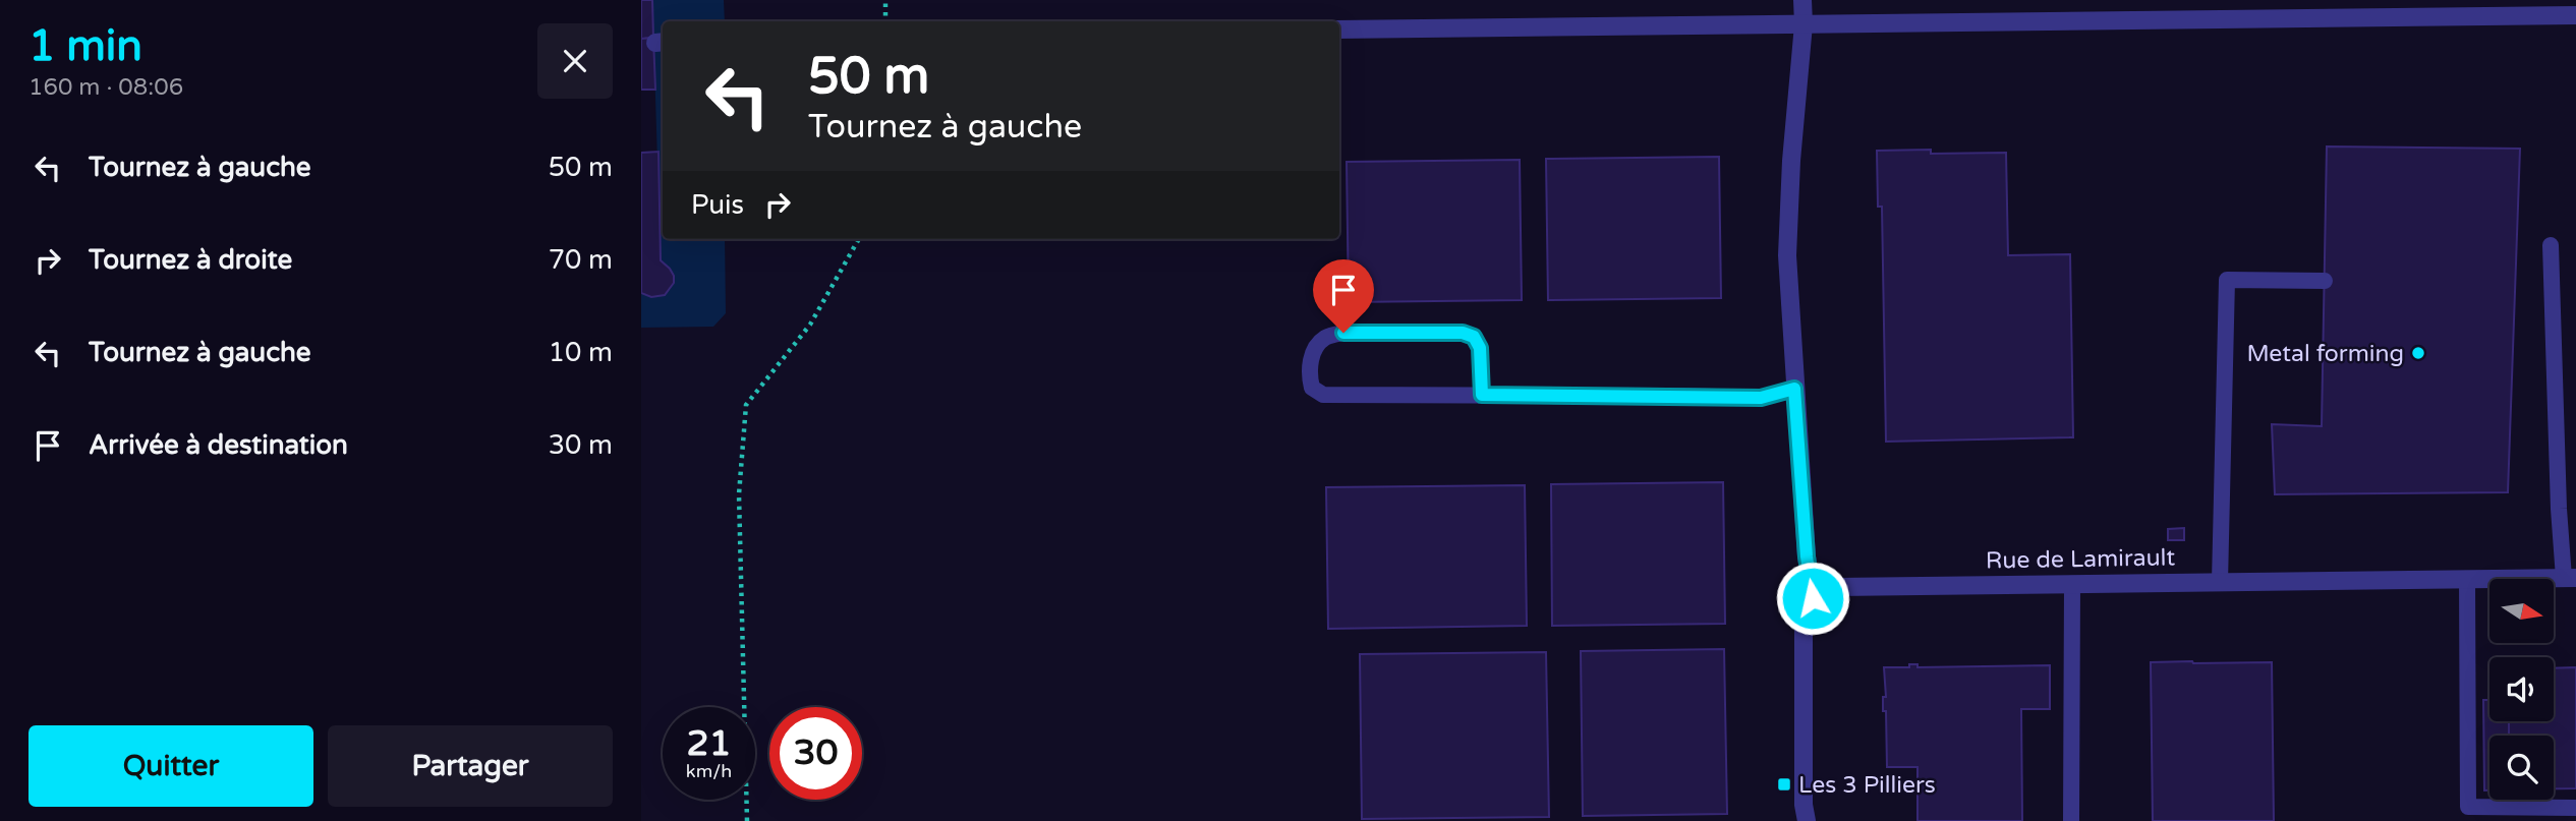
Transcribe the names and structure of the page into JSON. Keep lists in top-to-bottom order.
{
  "streets": {
    "street": ["Rue de Lamirault"]
  },
  "places": {
    "other": ["Metal forming"],
    "transit": ["Les 3 Pilliers"]
  },
  "north": "right",
  "page": {
    "heading": ["1 min", "160 m · 08:06"],
    "turn": ["50 m", "Tournez à gauche"],
    "list": [
      {
        "name": "Tournez à gauche",
        "value": "50 m"
      },
      {
        "name": "Tournez à droite",
        "value": "70 m"
      },
      {
        "name": "Tournez à gauche",
        "value": "10 m"
      },
      {
        "name": "Arrivée à destination",
        "value": "30 m"
      }
    ],
    "then": "Puis",
    "speed": "21 km/h",
    "limit": "30",
    "buttons": ["Quitter", "Partager"]
  }
}
